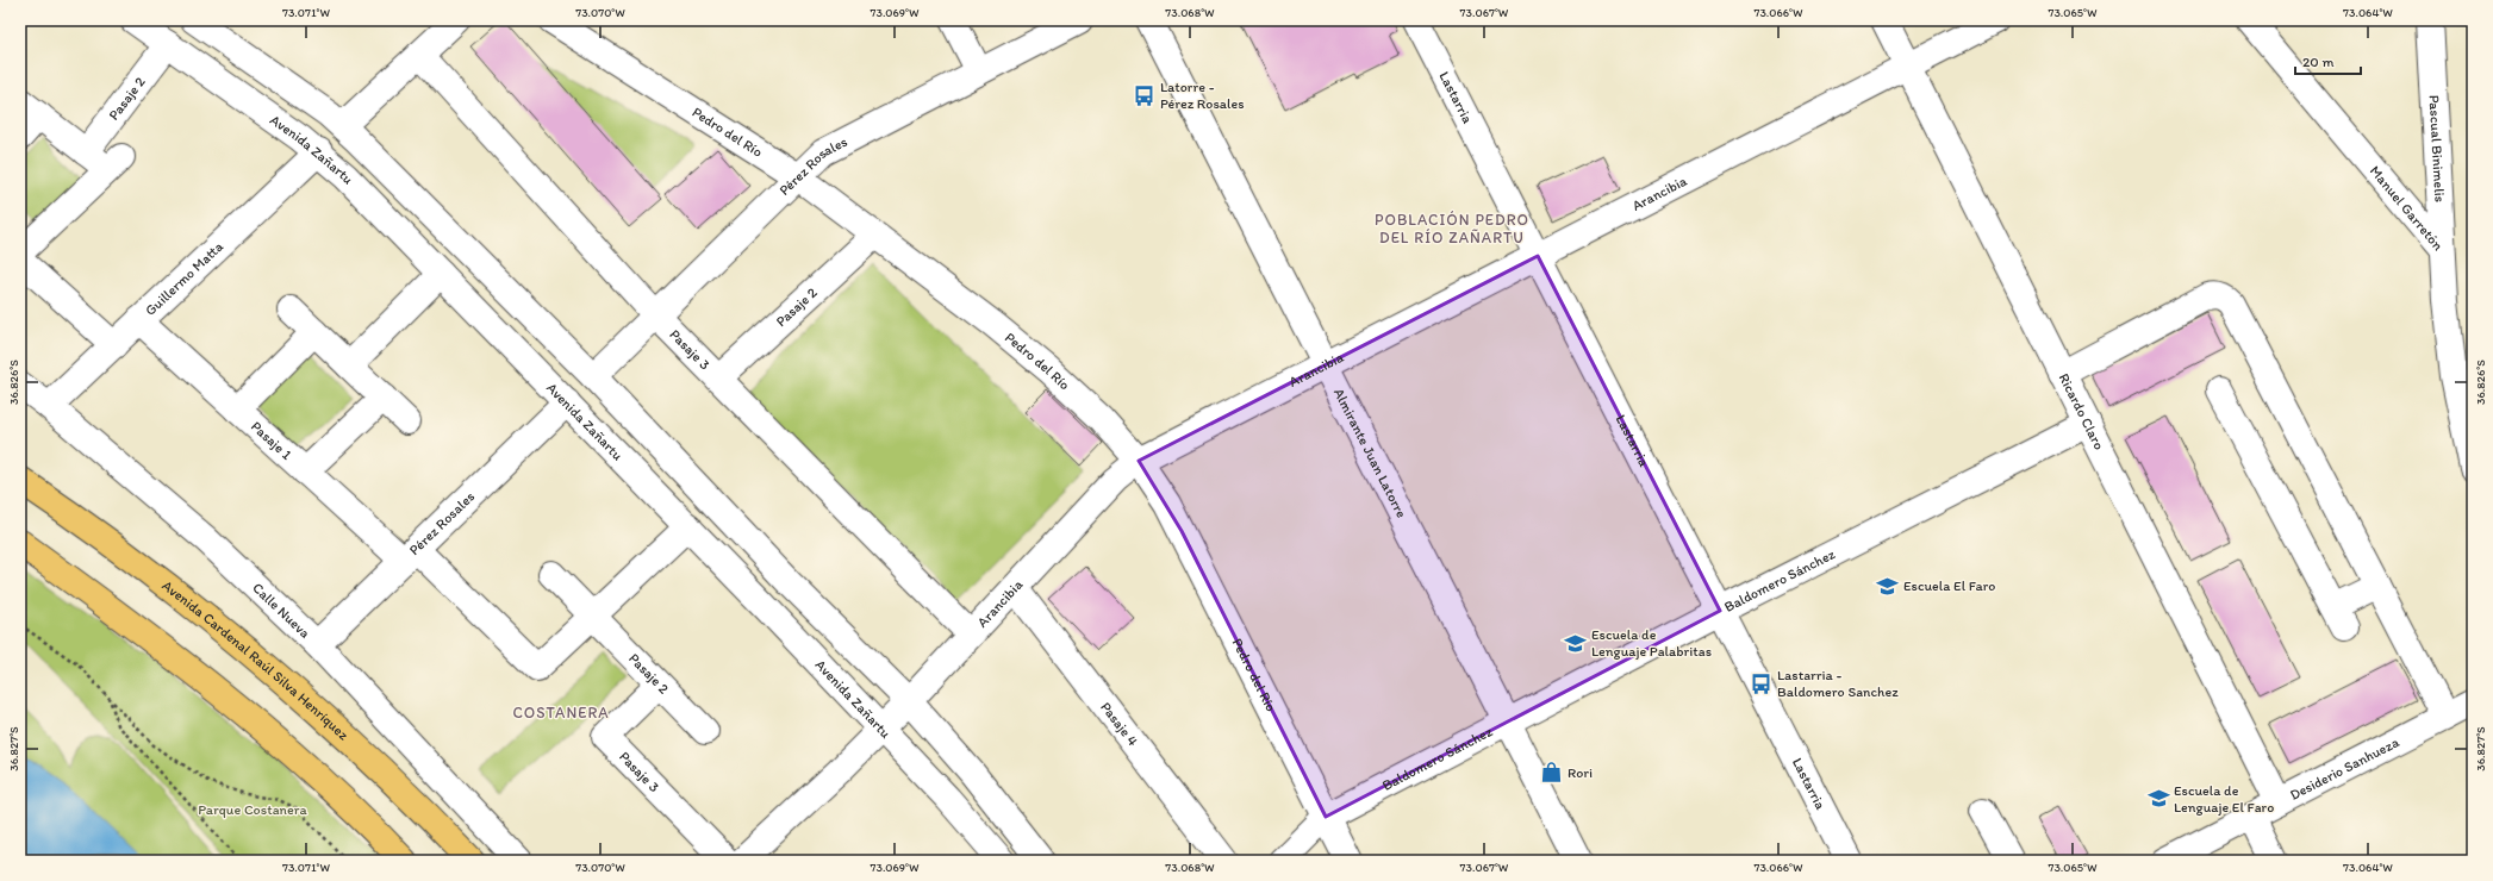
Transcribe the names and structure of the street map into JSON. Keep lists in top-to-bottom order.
{
  "streets": {
    "main road": ["Avenida Cardenal Raúl Silva Henríquez"],
    "street": [
      "Pasaje 2",
      "Lastarria",
      "Pedro del Río",
      "Pascual Binimelis",
      "Avenida Zañartu",
      "Pérez Rosales",
      "Arancibia",
      "Manuel Garretón",
      "Guillermo Matta",
      "Pasaje 3",
      "Ricardo Claro",
      "Pasaje 1",
      "Almirante Juan Latorre",
      "Baldomero Sánchez",
      "Calle Nueva",
      "Pasaje 4",
      "Desiderio Sanhueza"
    ]
  },
  "crossings": [
    ["Pasaje 2", "Pedro del Río"],
    ["Pasaje 2", "Avenida Zañartu"],
    ["Pasaje 2", "Pasaje 3"],
    ["Pasaje 2", "Pasaje 1"],
    ["Lastarria", "Arancibia"],
    ["Lastarria", "Baldomero Sánchez"],
    ["Pedro del Río", "Pérez Rosales"],
    ["Pedro del Río", "Arancibia"],
    ["Pedro del Río", "Baldomero Sánchez"],
    ["Pascual Binimelis", "Manuel Garretón"],
    ["Avenida Zañartu", "Pérez Rosales"],
    ["Avenida Zañartu", "Arancibia"],
    ["Avenida Zañartu", "Guillermo Matta"],
    ["Pérez Rosales", "Pasaje 3"],
    ["Pérez Rosales", "Pasaje 1"],
    ["Pérez Rosales", "Calle Nueva"],
    ["Arancibia", "Pasaje 3"],
    ["Arancibia", "Ricardo Claro"],
    ["Arancibia", "Almirante Juan Latorre"],
    ["Arancibia", "Pasaje 4"],
    ["Guillermo Matta", "Pasaje 1"],
    ["Guillermo Matta", "Calle Nueva"],
    ["Ricardo Claro", "Baldomero Sánchez"],
    ["Ricardo Claro", "Desiderio Sanhueza"],
    ["Almirante Juan Latorre", "Baldomero Sánchez"]
  ],
  "districts": ["POBLACIÓN PEDRO DEL RÍO ZAÑARTU", "COSTANERA"],
  "parks": ["Parque Costanera"],
  "places": {
    "bus stop": ["Latorre - Pérez Rosales", "Lastarria - Baldomero Sanchez"],
    "school or university": ["Escuela El Faro", "Escuela de Lenguaje Palabritas", "Escuela de Lenguaje El Faro"],
    "shop": ["Rori"]
  },
  "scale_bar": "20 m",
  "coordinates": [
    "73.071°W",
    "73.070°W",
    "73.069°W",
    "73.068°W",
    "73.067°W",
    "73.066°W",
    "73.065°W",
    "73.064°W",
    "36.826°S",
    "36.827°S"
  ]
}
